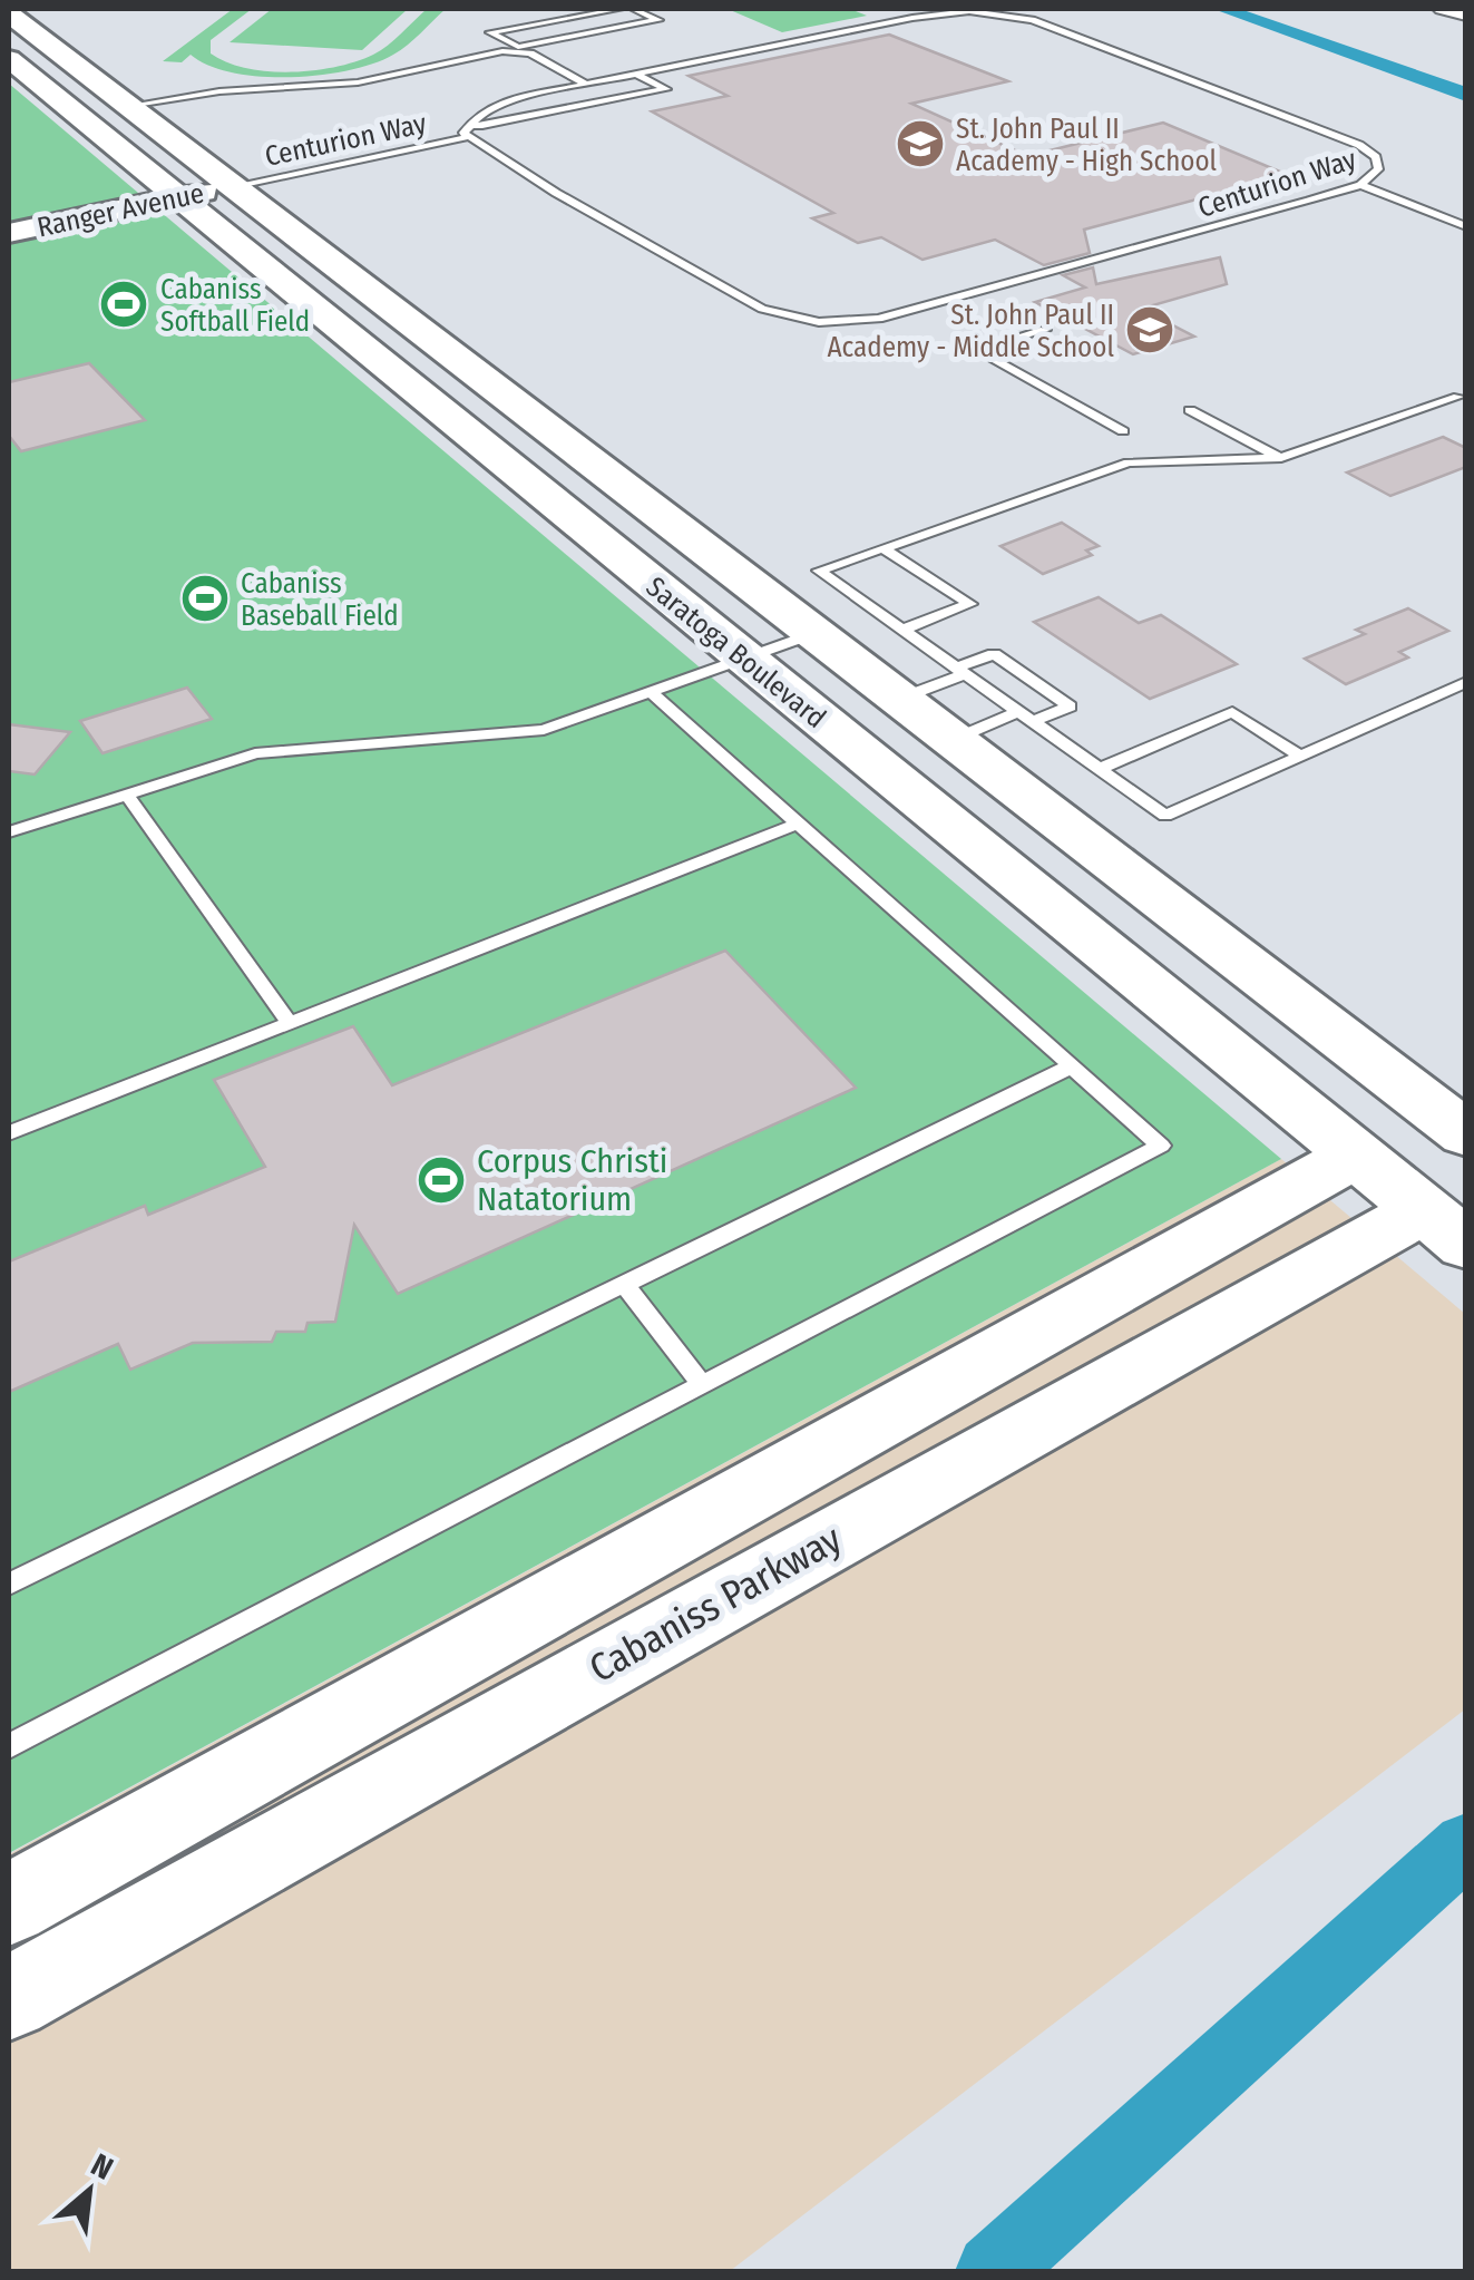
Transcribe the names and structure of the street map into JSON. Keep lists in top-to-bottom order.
{
  "streets": {
    "main road": ["Ranger Avenue", "Saratoga Boulevard", "Cabaniss Parkway"],
    "lane": ["Centurion Way"]
  },
  "crossings": [
    ["Centurion Way", "Ranger Avenue"],
    ["Centurion Way", "Saratoga Boulevard"],
    ["Ranger Avenue", "Saratoga Boulevard"],
    ["Saratoga Boulevard", "Cabaniss Parkway"]
  ],
  "places": {
    "school or university": ["St. John Paul II Academy - High School", "St. John Paul II Academy - Middle School"],
    "sports": ["Cabaniss Softball Field", "Cabaniss Baseball Field", "Corpus Christi Natatorium"]
  },
  "north": "top right"
}
